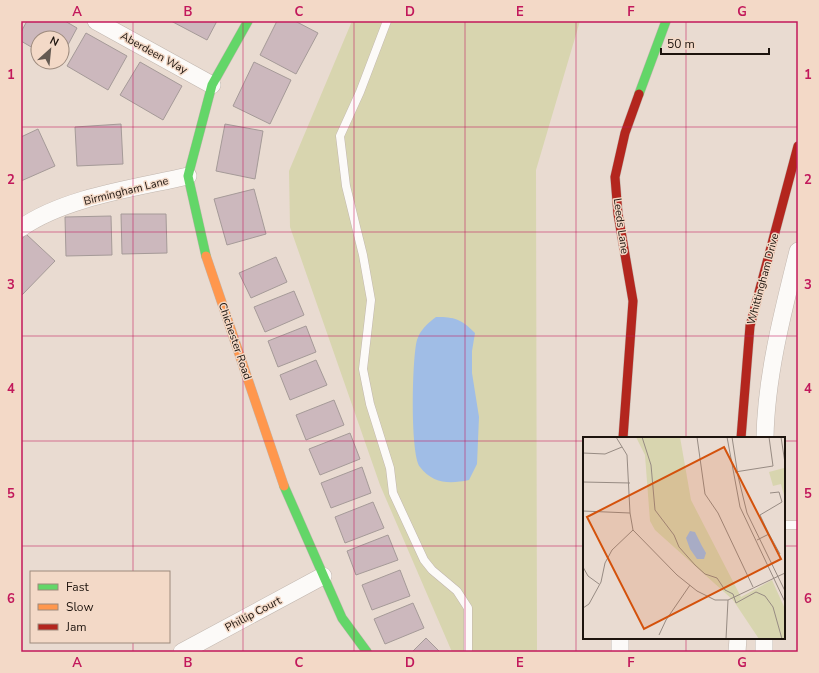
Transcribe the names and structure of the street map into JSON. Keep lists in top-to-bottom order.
{
  "streets": {
    "street": [
      "Aberdeen Way",
      "Birmingham Lane",
      "Leeds Lane",
      "Whittingham Drive",
      "Chichester Road",
      "Phillip Court"
    ]
  },
  "crossings": [
    ["Aberdeen Way", "Chichester Road"],
    ["Birmingham Lane", "Chichester Road"],
    ["Chichester Road", "Phillip Court"]
  ],
  "legend": ["Fast", "Slow", "Jam"],
  "scale_bar": "50 m",
  "north": "top right",
  "grid": {
    "columns": [
      "A",
      "B",
      "C",
      "D",
      "E",
      "F",
      "G"
    ],
    "rows": [
      "1",
      "2",
      "3",
      "4",
      "5",
      "6"
    ]
  }
}
